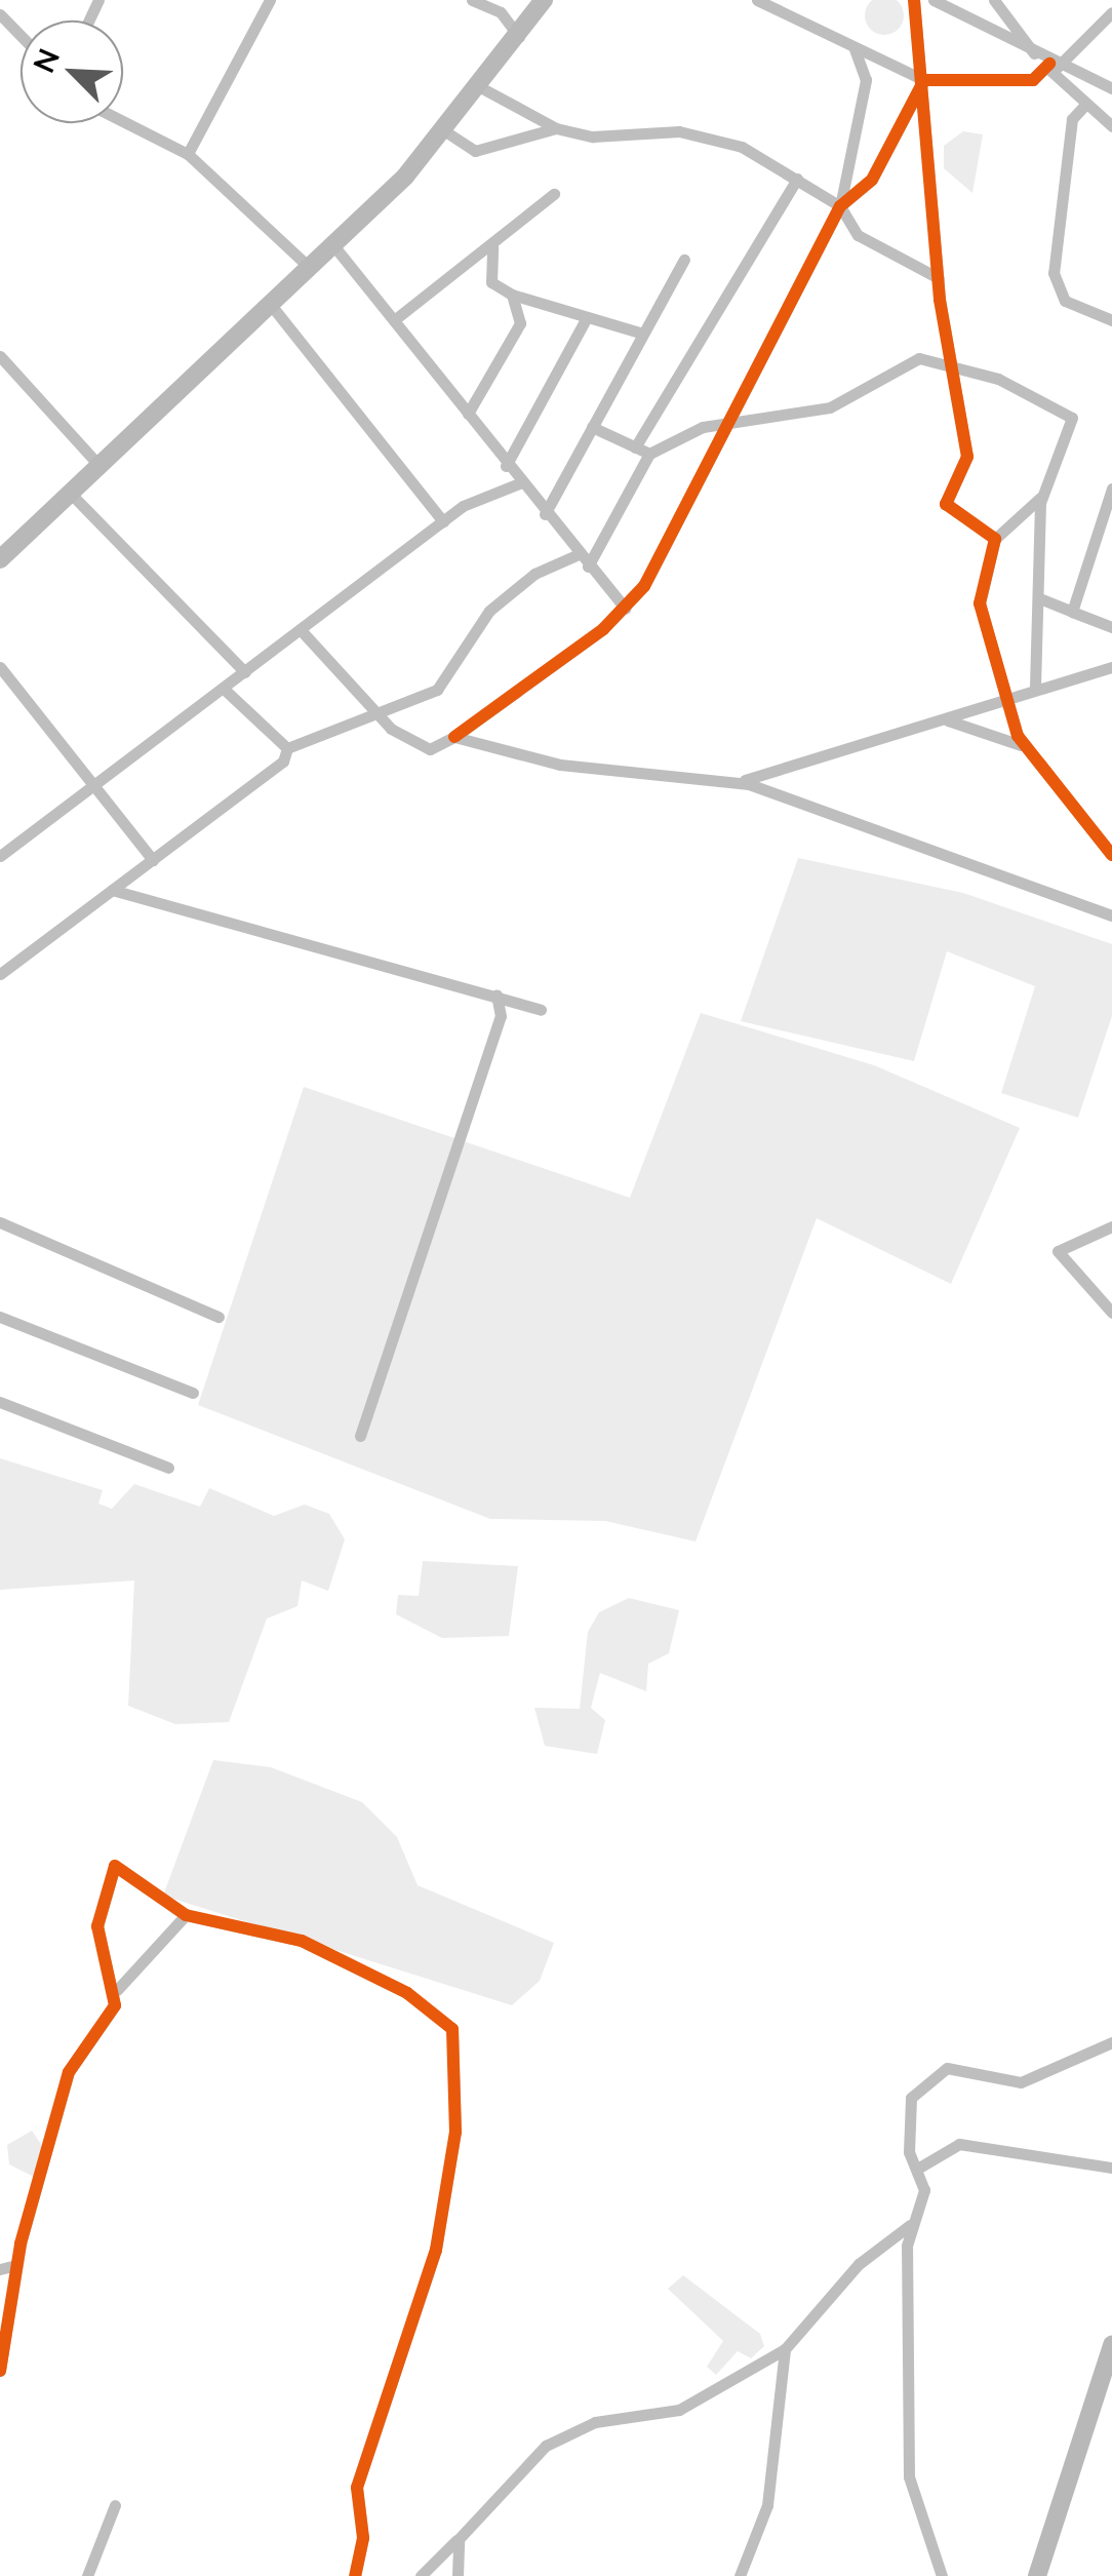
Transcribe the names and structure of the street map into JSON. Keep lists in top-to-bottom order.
{
  "north": "top left"
}
